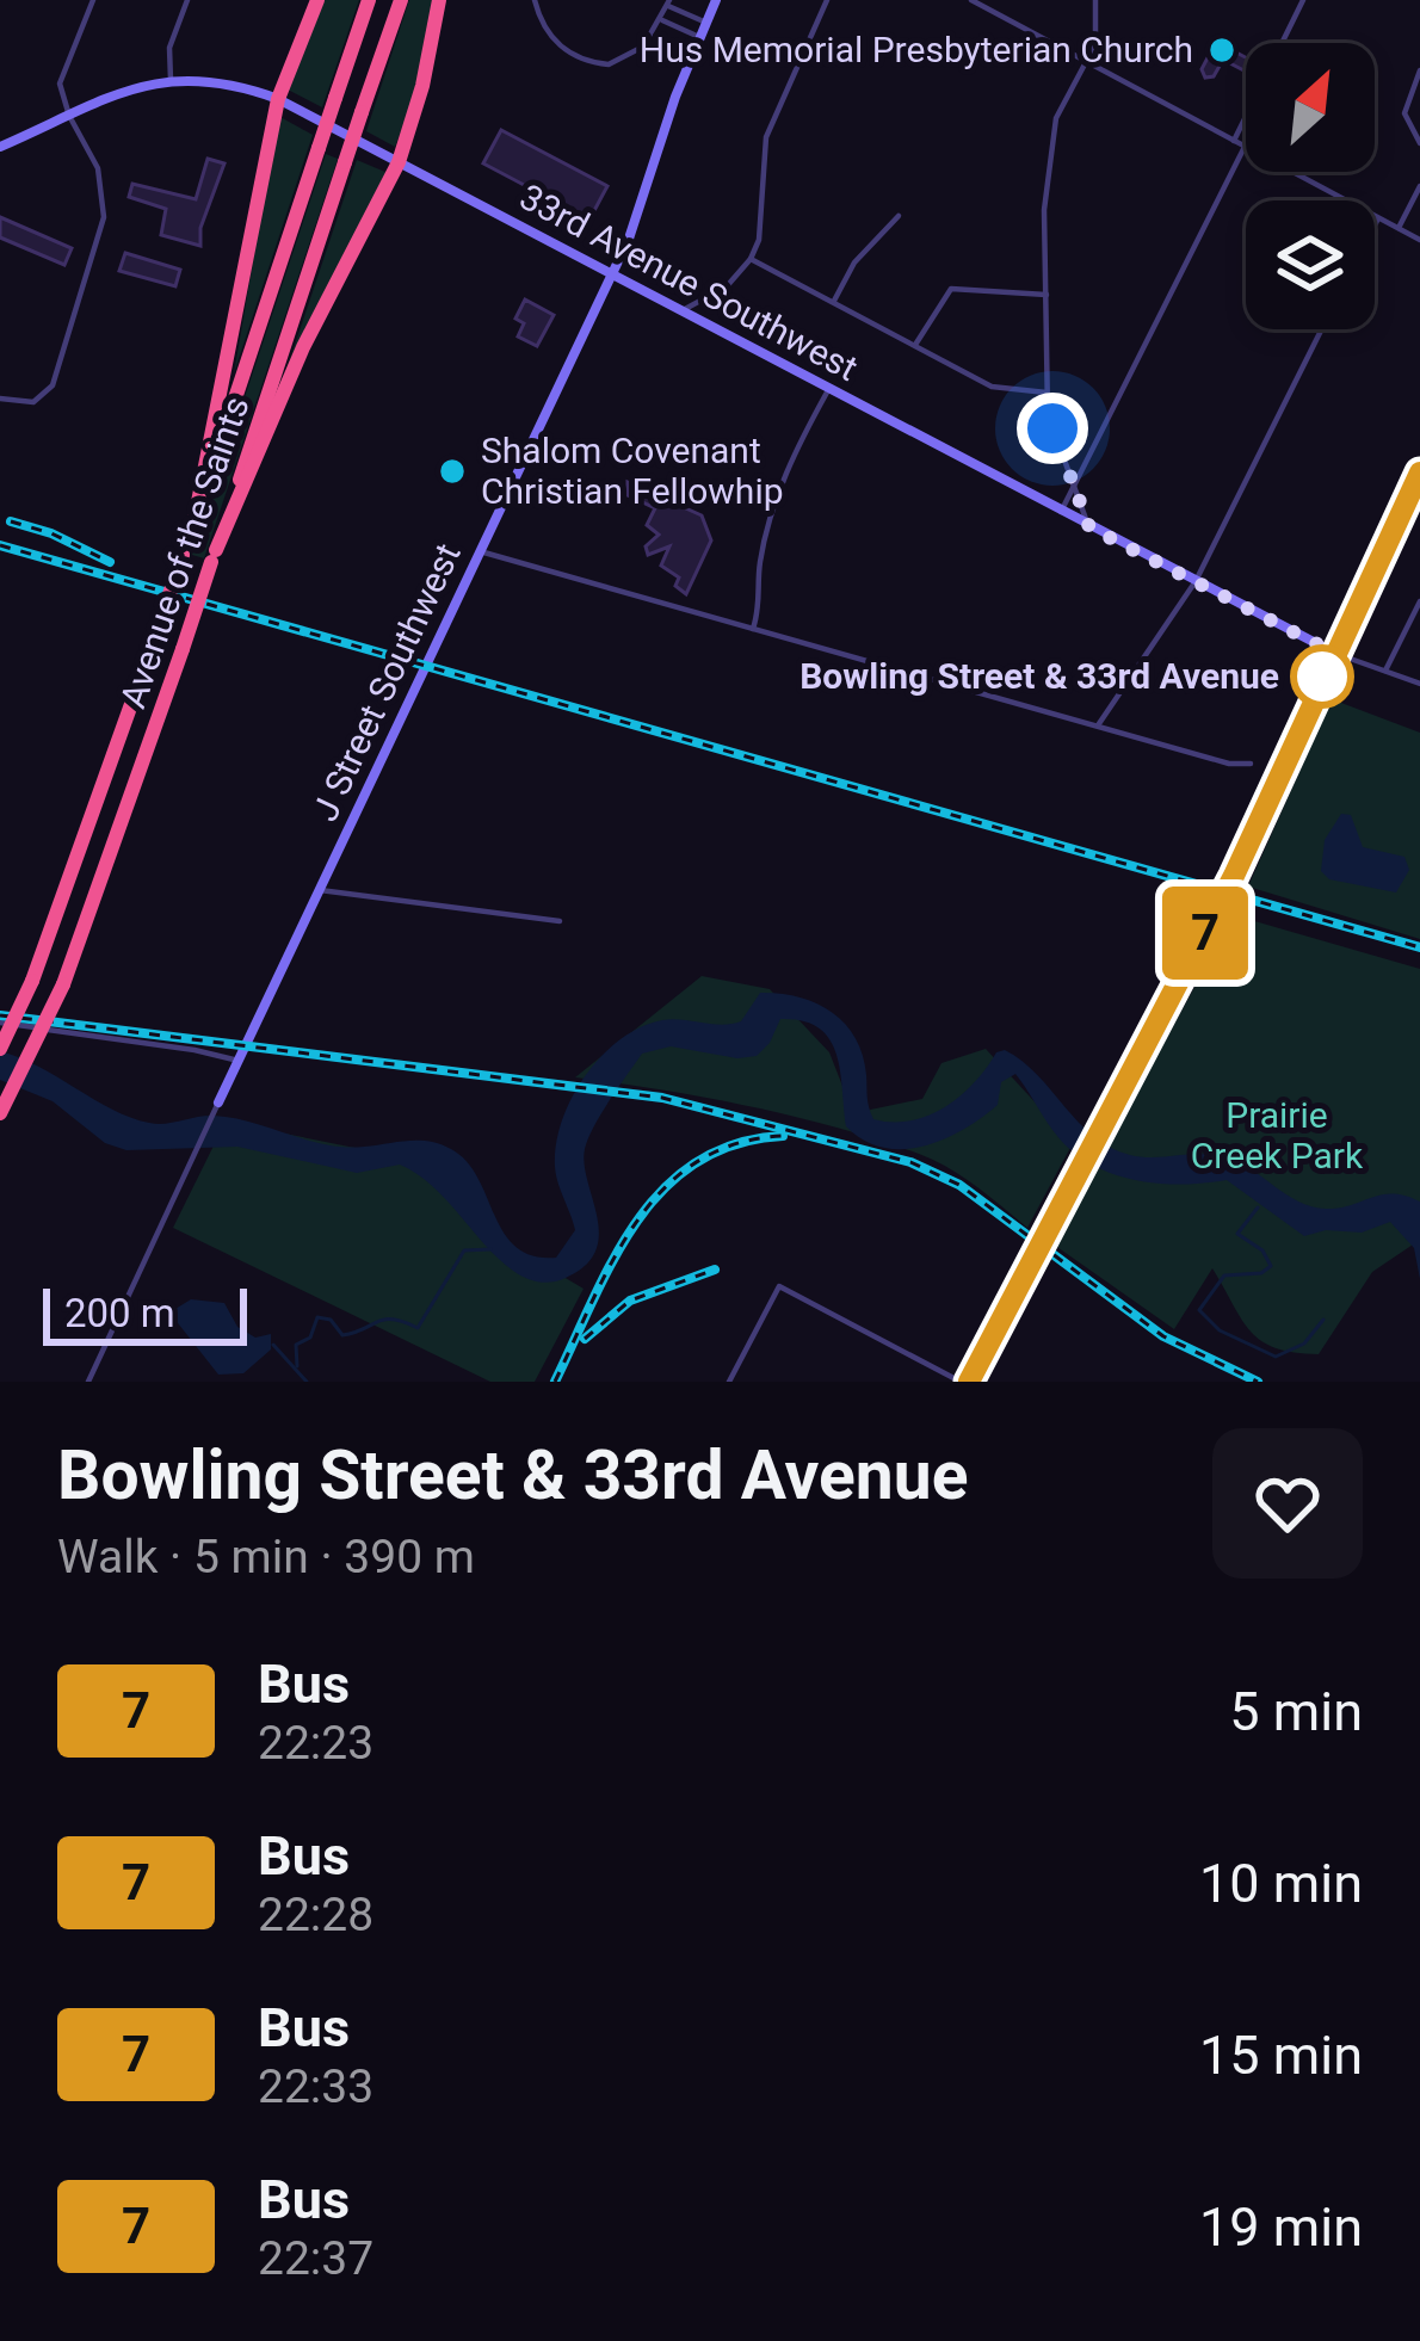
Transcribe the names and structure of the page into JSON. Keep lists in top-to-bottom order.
{
  "streets": {
    "highway": ["Avenue of the Saints"],
    "street": ["33rd Avenue Southwest", "J Street Southwest"]
  },
  "crossings": [
    ["33rd Avenue Southwest", "J Street Southwest"]
  ],
  "parks": ["Prairie Creek Park"],
  "places": ["Hus Memorial Presbyterian Church", "Shalom Covenant Christian Fellowhip", "Bowling Street & 33rd Avenue"],
  "lines": ["bus line 7"],
  "scale_bar": "200 m",
  "north": "top right",
  "page": {
    "on_map": "7",
    "scale": "200 m",
    "heading": ["Bowling Street & 33rd Avenue", "Walk · 5 min · 390 m"],
    "list": [
      {
        "mark": "7",
        "name": "Bus",
        "note": "22:23",
        "value": "5 min"
      },
      {
        "mark": "7",
        "name": "Bus",
        "note": "22:28",
        "value": "10 min"
      },
      {
        "mark": "7",
        "name": "Bus",
        "note": "22:33",
        "value": "15 min"
      },
      {
        "mark": "7",
        "name": "Bus",
        "note": "22:37",
        "value": "19 min"
      }
    ]
  }
}
